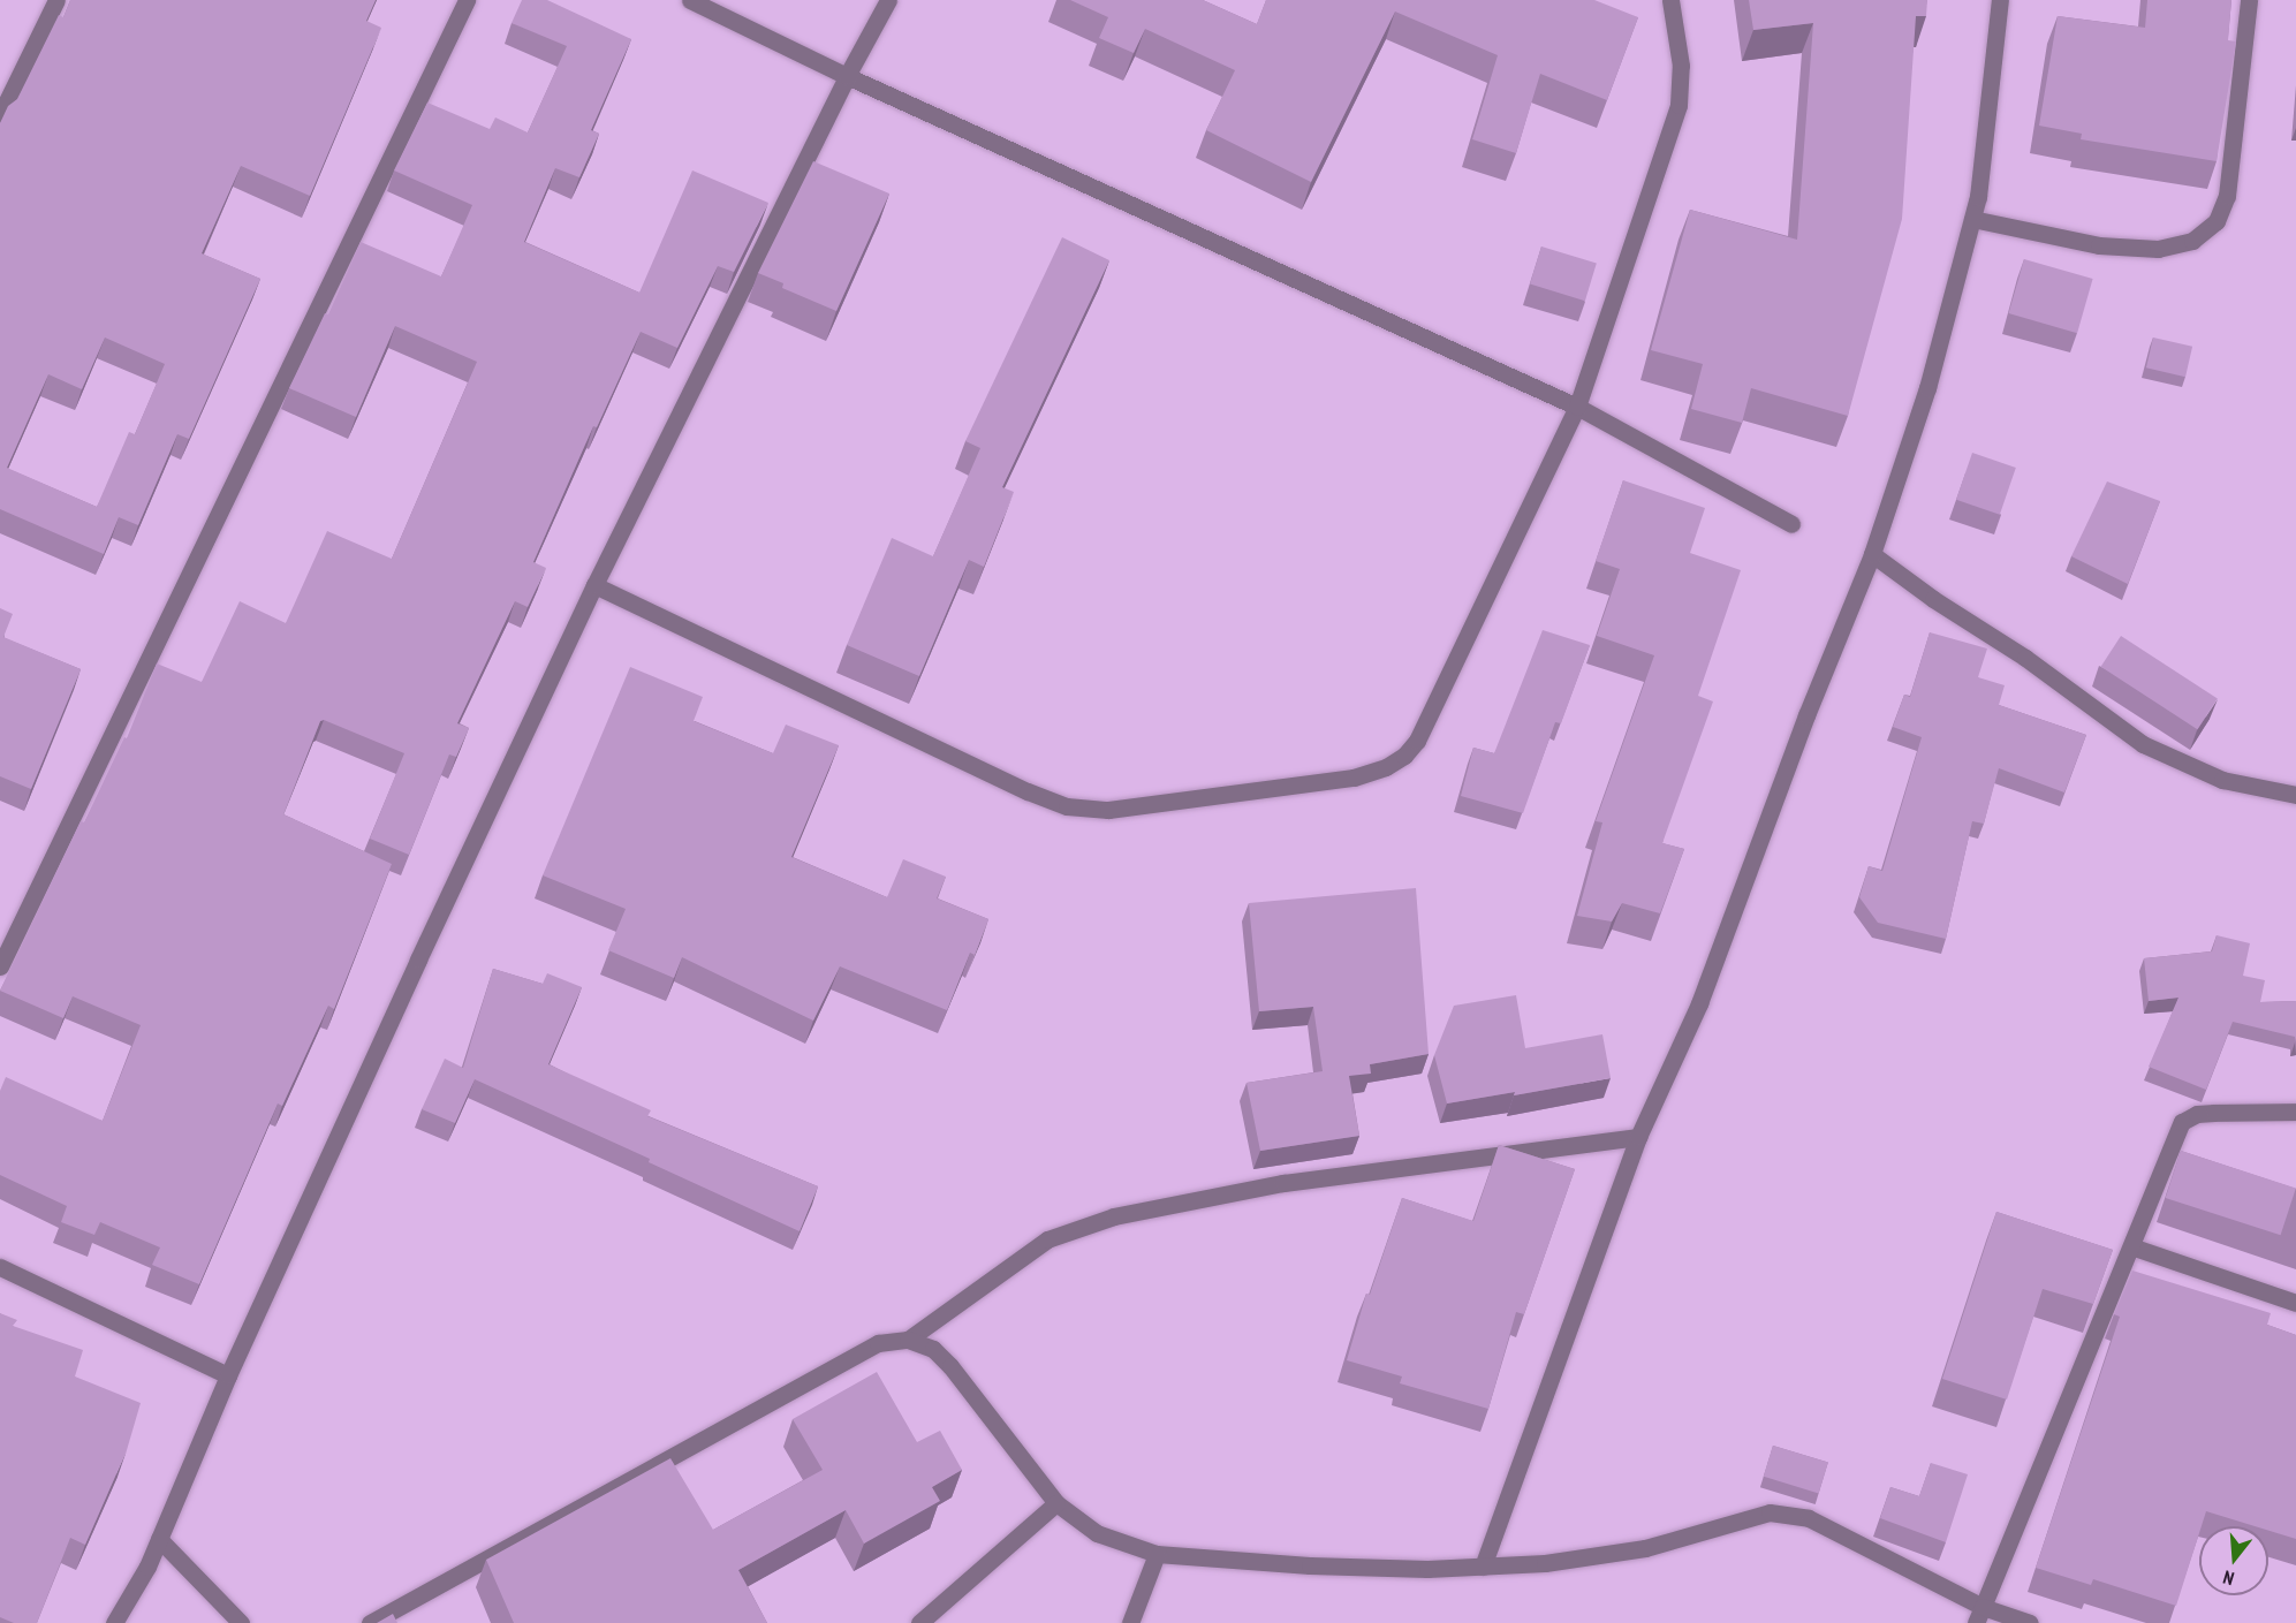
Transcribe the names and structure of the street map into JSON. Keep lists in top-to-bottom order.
{
  "north": "bottom"
}
